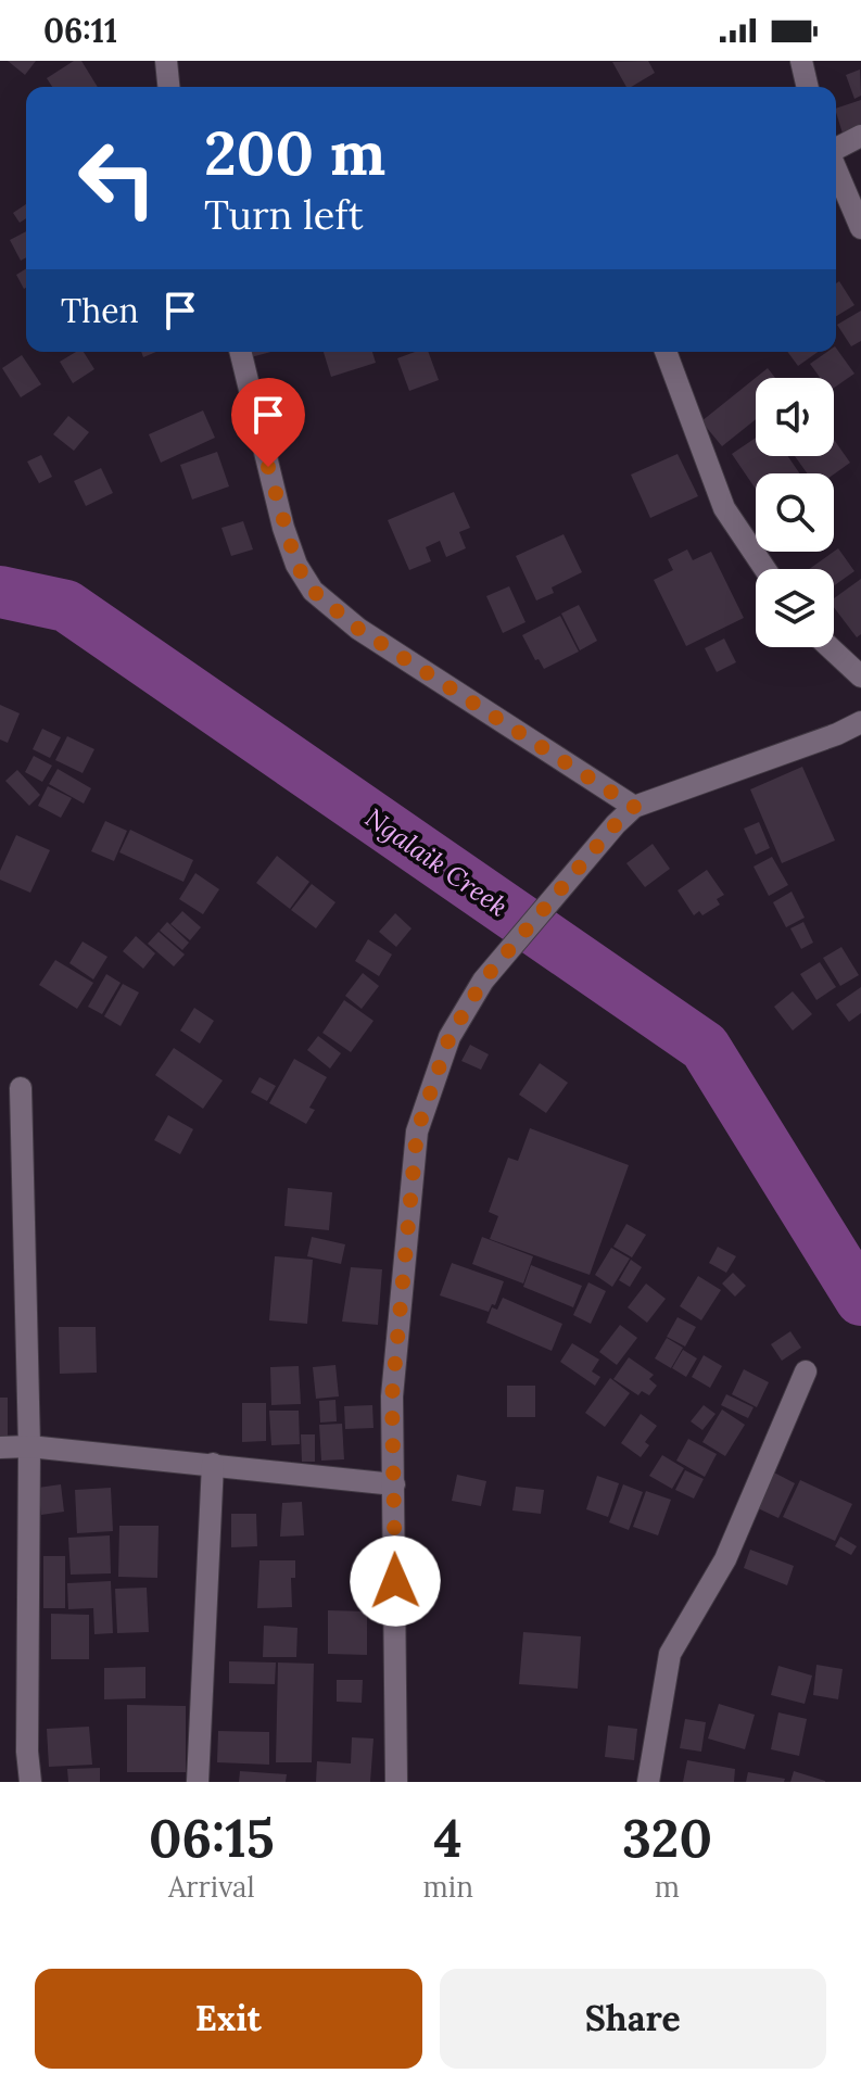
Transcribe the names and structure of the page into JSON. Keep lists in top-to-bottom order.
{
  "water": ["Ngalaik Creek"],
  "page": {
    "status": "06:11",
    "turn": ["200 m", "Turn left"],
    "then": "Then",
    "eta": [
      "06:15",
      "Arrival",
      "4",
      "min",
      "320",
      "m"
    ],
    "buttons": ["Exit", "Share"]
  }
}
